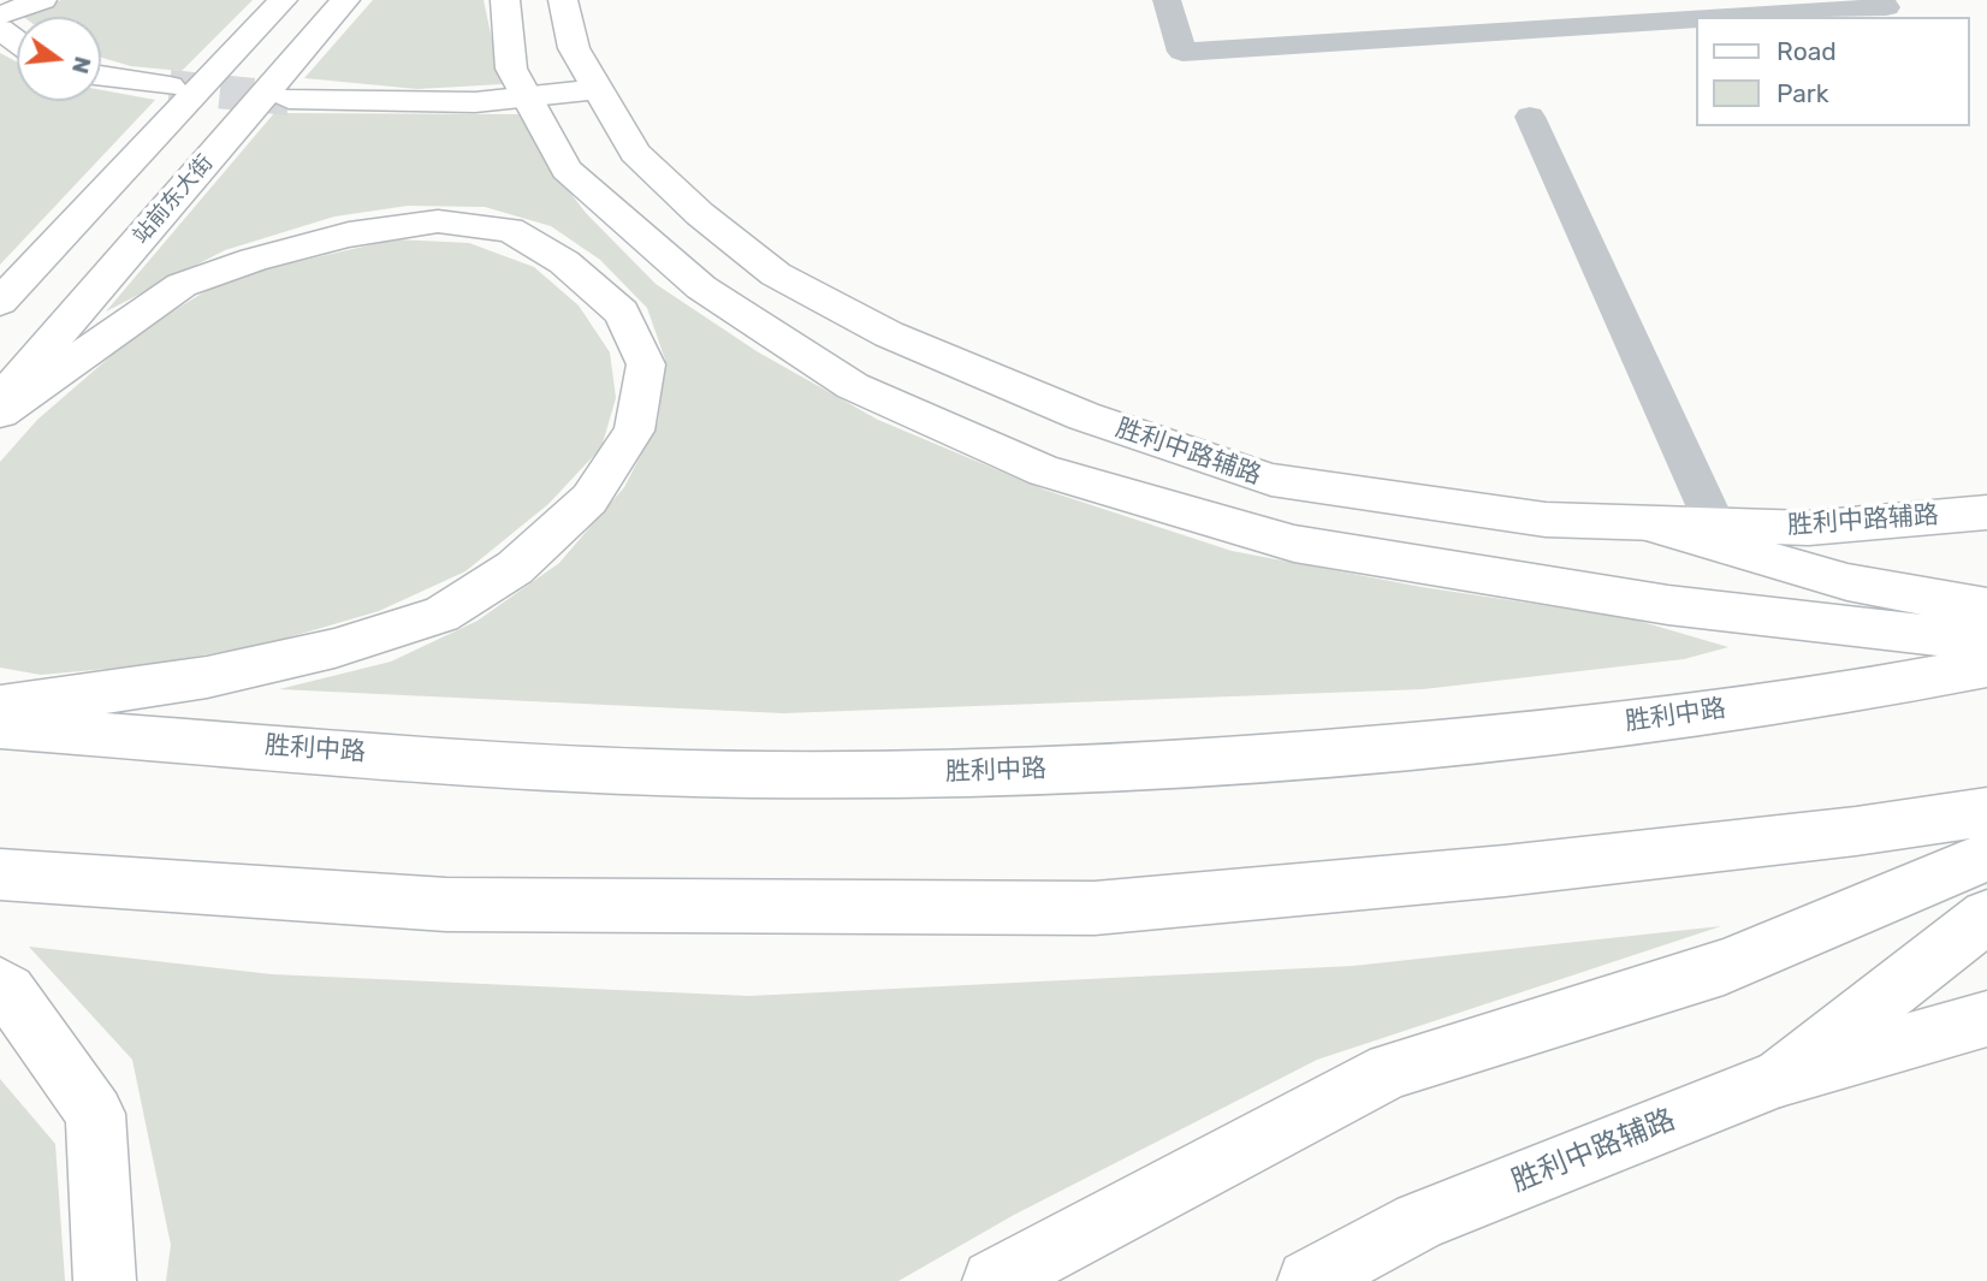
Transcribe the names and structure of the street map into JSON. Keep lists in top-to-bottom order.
{
  "streets": {
    "main road": ["站前东大街", "胜利中路辅路", "胜利中路"]
  },
  "legend": ["Road", "Park"],
  "north": "right"
}
